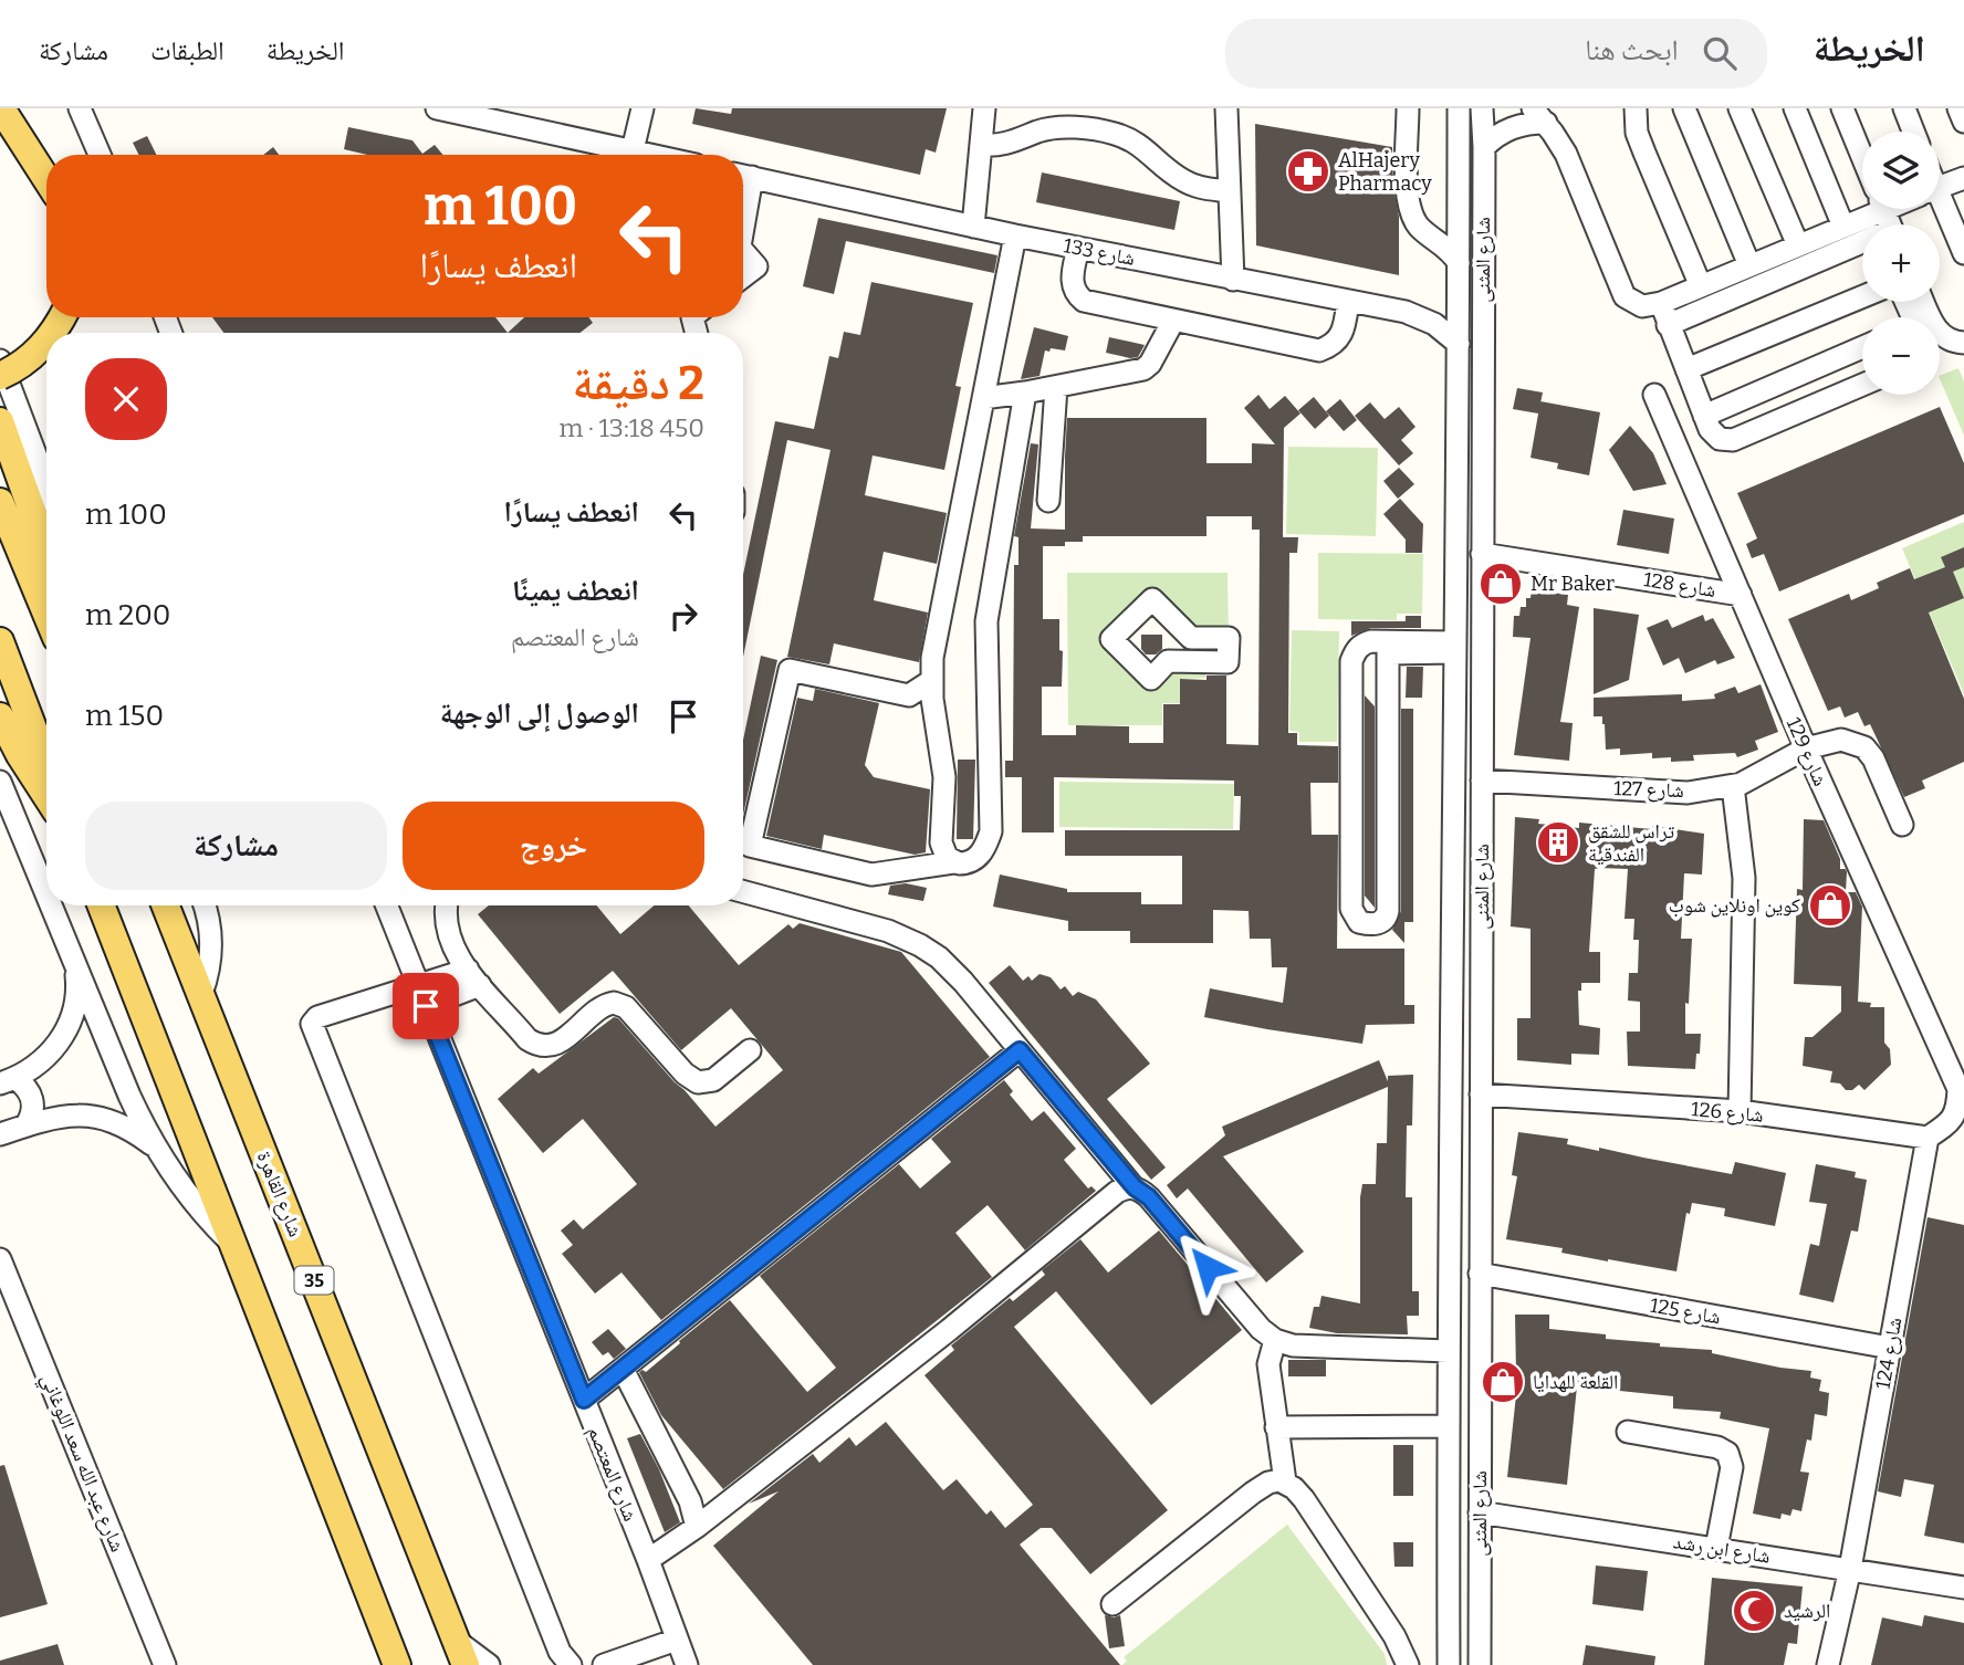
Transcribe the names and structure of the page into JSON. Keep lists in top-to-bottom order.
{
  "streets": {
    "main road": ["شارع القاهرة", "35"],
    "street": [
      "شارع 133",
      "شارع المثنى",
      "شارع 128",
      "شارع 129",
      "شارع 127",
      "شارع 126",
      "شارع 125",
      "شارع 124",
      "شارع عبد الله سعد اللوغاني",
      "شارع المعتصم",
      "شارع ابن رشد"
    ]
  },
  "crossings": [
    ["شارع 133", "شارع المثنى"],
    ["شارع المثنى", "شارع 128"],
    ["شارع المثنى", "شارع 127"],
    ["شارع المثنى", "شارع 126"],
    ["شارع المثنى", "شارع 125"],
    ["شارع المثنى", "شارع ابن رشد"],
    ["شارع 128", "شارع 129"],
    ["شارع 129", "شارع 127"],
    ["شارع 126", "شارع 124"],
    ["شارع 125", "شارع 124"],
    ["شارع 124", "شارع ابن رشد"]
  ],
  "places": {
    "pharmacy": ["AlHajery Pharmacy"],
    "shop": ["Mr Baker", "كوين اونلاين شوب", "القلعة للهدايا"],
    "building": ["تراس للشقق الفندقية"],
    "mosque": ["الرشيد"]
  },
  "page": {
    "header": "الخريطة",
    "search": "ابحث هنا",
    "nav": ["الخريطة", "الطبقات", "مشاركة"],
    "map_buttons": ["+", "−"],
    "turn": ["100 m", "انعطف يسارًا"],
    "heading": ["2 دقيقة", "450 m · 13:18"],
    "list": [
      {
        "name": "انعطف يسارًا",
        "value": "100 m"
      },
      {
        "name": "انعطف يمينًا",
        "note": "شارع المعتصم",
        "value": "200 m"
      },
      {
        "name": "الوصول إلى الوجهة",
        "value": "150 m"
      }
    ],
    "buttons": ["خروج", "مشاركة"]
  }
}
